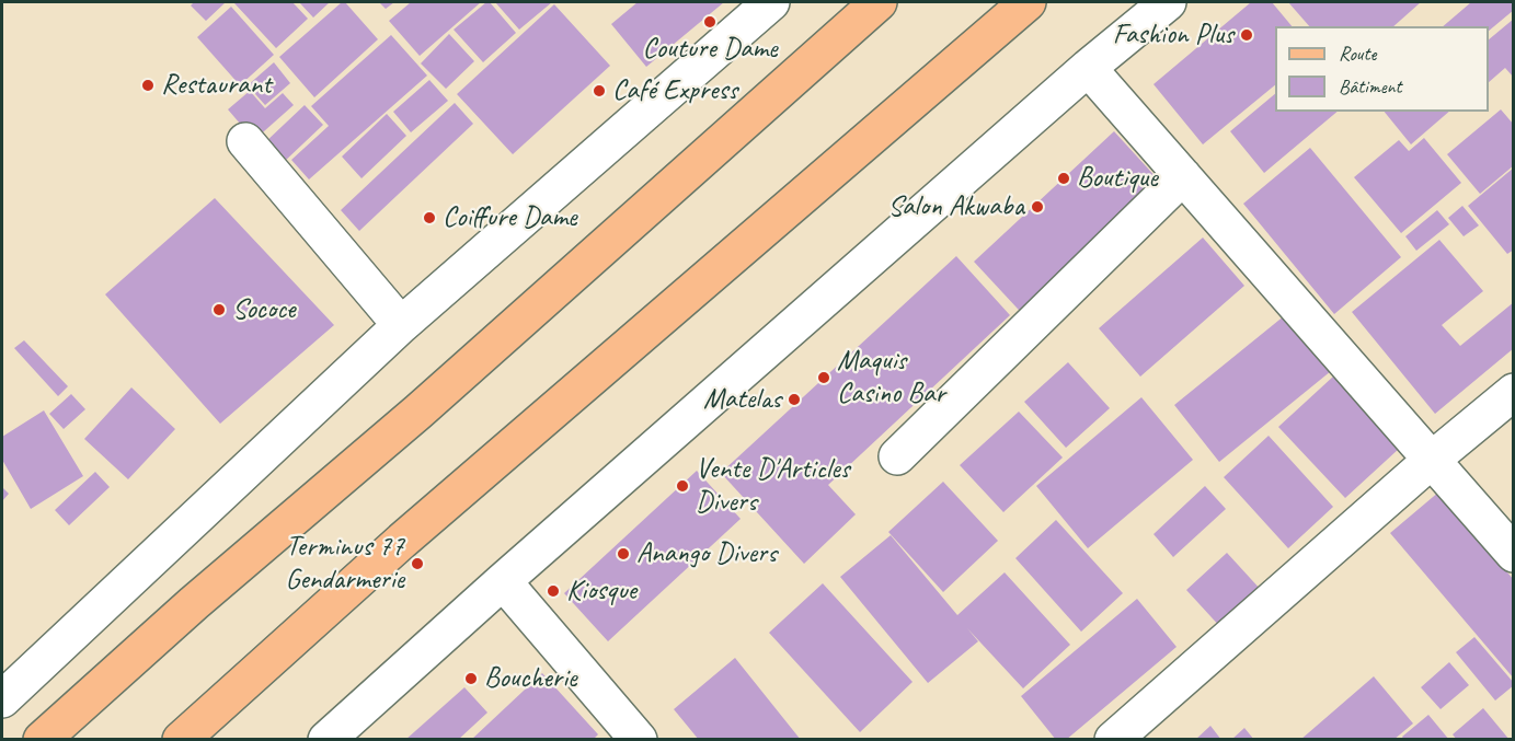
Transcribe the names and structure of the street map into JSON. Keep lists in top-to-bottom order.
{
  "places": [
    "Couture Dame",
    "Fashion Plus",
    "Restaurant",
    "Café Express",
    "Boutique",
    "Salon Akwaba",
    "Coiffure Dame",
    "Sococe",
    "Maquis Casino Bar",
    "Matelas",
    "Vente D'Articles Divers",
    "Anango Divers",
    "Terminus 77 Gendarmerie",
    "Kiosque",
    "Boucherie"
  ],
  "legend": ["Route", "Bâtiment"]
}
